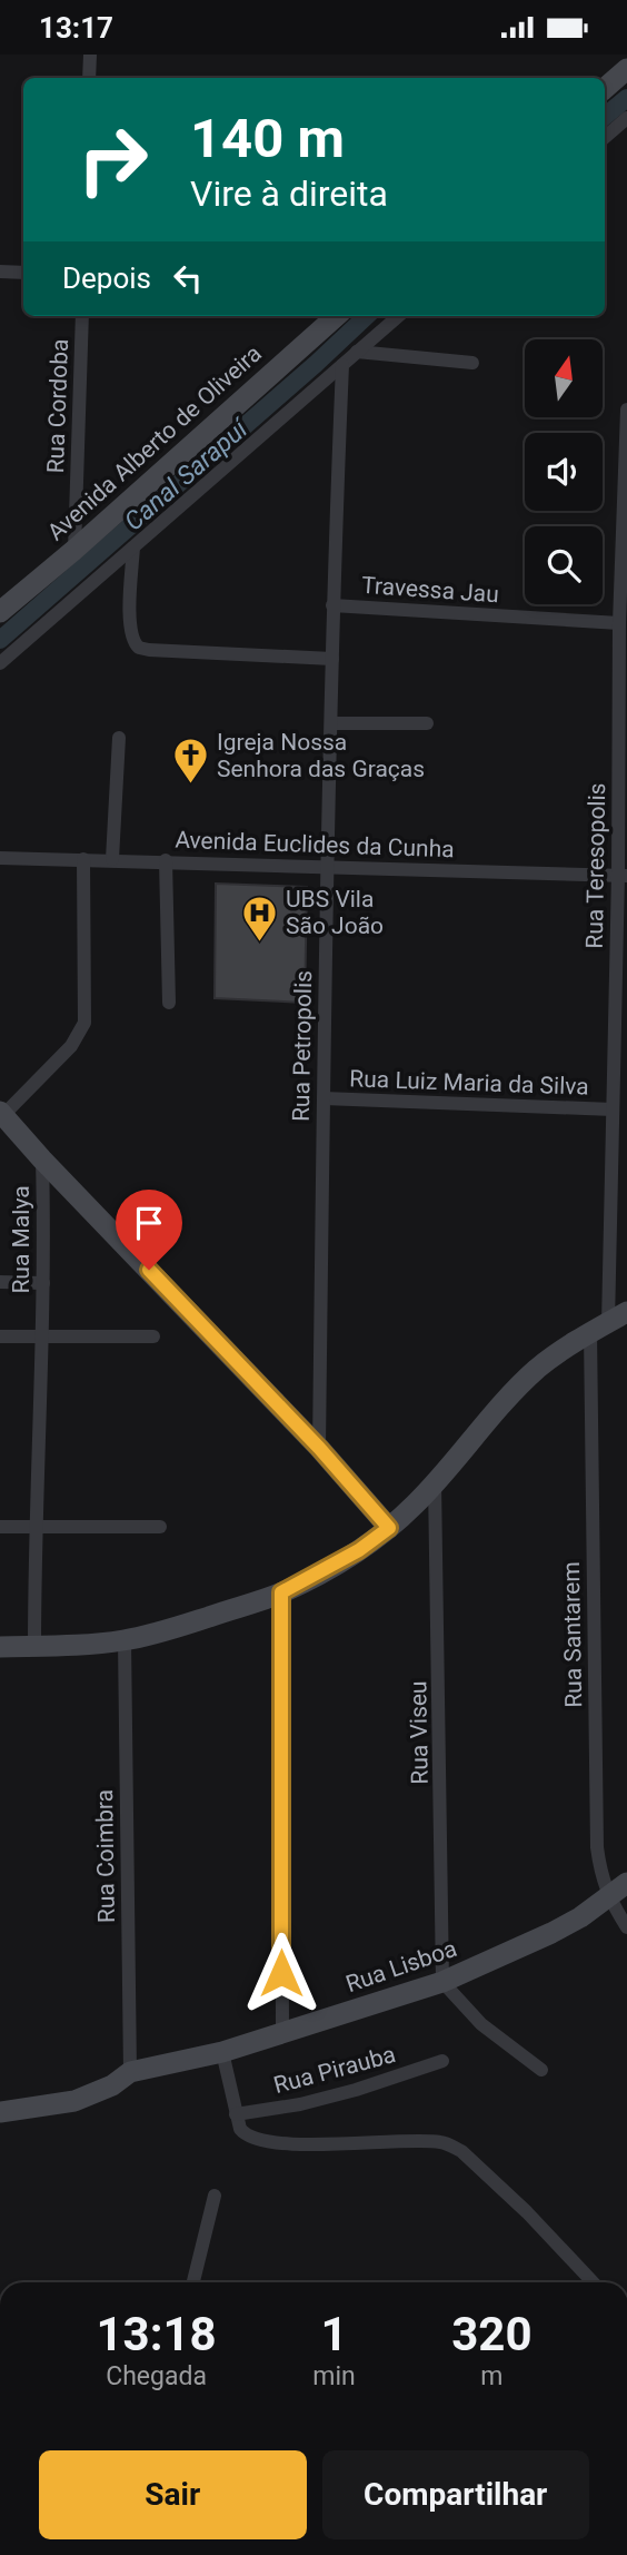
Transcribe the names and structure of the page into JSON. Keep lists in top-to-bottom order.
{
  "streets": {
    "main road": ["Avenida Alberto de Oliveira", "Rua Lisboa"],
    "street": [
      "Rua Cordoba",
      "Travessa Jau",
      "Avenida Euclides da Cunha",
      "Rua Teresopolis",
      "Rua Petropolis",
      "Rua Luiz Maria da Silva",
      "Rua Malya",
      "Rua Santarem",
      "Rua Viseu",
      "Rua Coimbra",
      "Rua Pirauba"
    ]
  },
  "crossings": [
    ["Rua Cordoba", "Avenida Alberto de Oliveira"],
    ["Travessa Jau", "Rua Teresopolis"],
    ["Travessa Jau", "Rua Petropolis"],
    ["Avenida Euclides da Cunha", "Rua Teresopolis"],
    ["Avenida Euclides da Cunha", "Rua Petropolis"],
    ["Rua Teresopolis", "Rua Luiz Maria da Silva"],
    ["Rua Teresopolis", "Rua Santarem"],
    ["Rua Petropolis", "Rua Luiz Maria da Silva"],
    ["Rua Santarem", "Rua Lisboa"],
    ["Rua Viseu", "Rua Lisboa"],
    ["Rua Coimbra", "Rua Lisboa"]
  ],
  "water": ["Canal Sarapuí"],
  "places": {
    "church": ["Igreja Nossa Senhora das Graças"],
    "hospital": ["UBS Vila São João"]
  },
  "north": "top",
  "page": {
    "status": "13:17",
    "turn": ["140 m", "Vire à direita"],
    "then": "Depois",
    "eta": [
      "13:18",
      "Chegada",
      "1",
      "min",
      "320",
      "m"
    ],
    "buttons": ["Sair", "Compartilhar"]
  }
}
